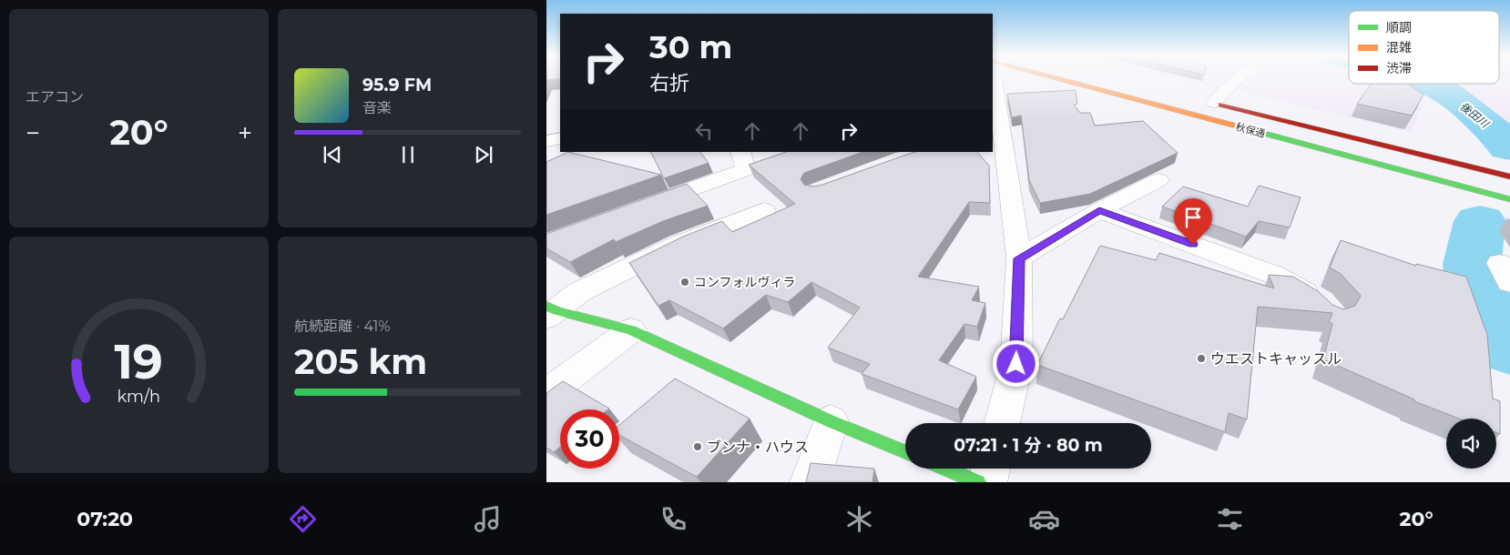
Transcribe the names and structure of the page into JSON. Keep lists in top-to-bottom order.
{
  "streets": {
    "main road": ["秋保通"]
  },
  "water": ["後田川"],
  "places": ["コンフォルヴィラ", "ウエストキャッスル", "ブンナ・ハウス"],
  "legend": ["順調", "混雑", "渋滞"],
  "page": {
    "tile": [
      "エアコン",
      ["航続距離 · 41%", "205 km"]
    ],
    "turn": ["30 m", "右折"],
    "song": ["95.9 FM", "音楽"],
    "heat": ["−", "20°", "+"],
    "limit": "30",
    "trip": "07:21 · 1 分 · 80 m",
    "tabs": ["07:20", "20°"],
    "gauge": ["19", "km/h"]
  }
}
